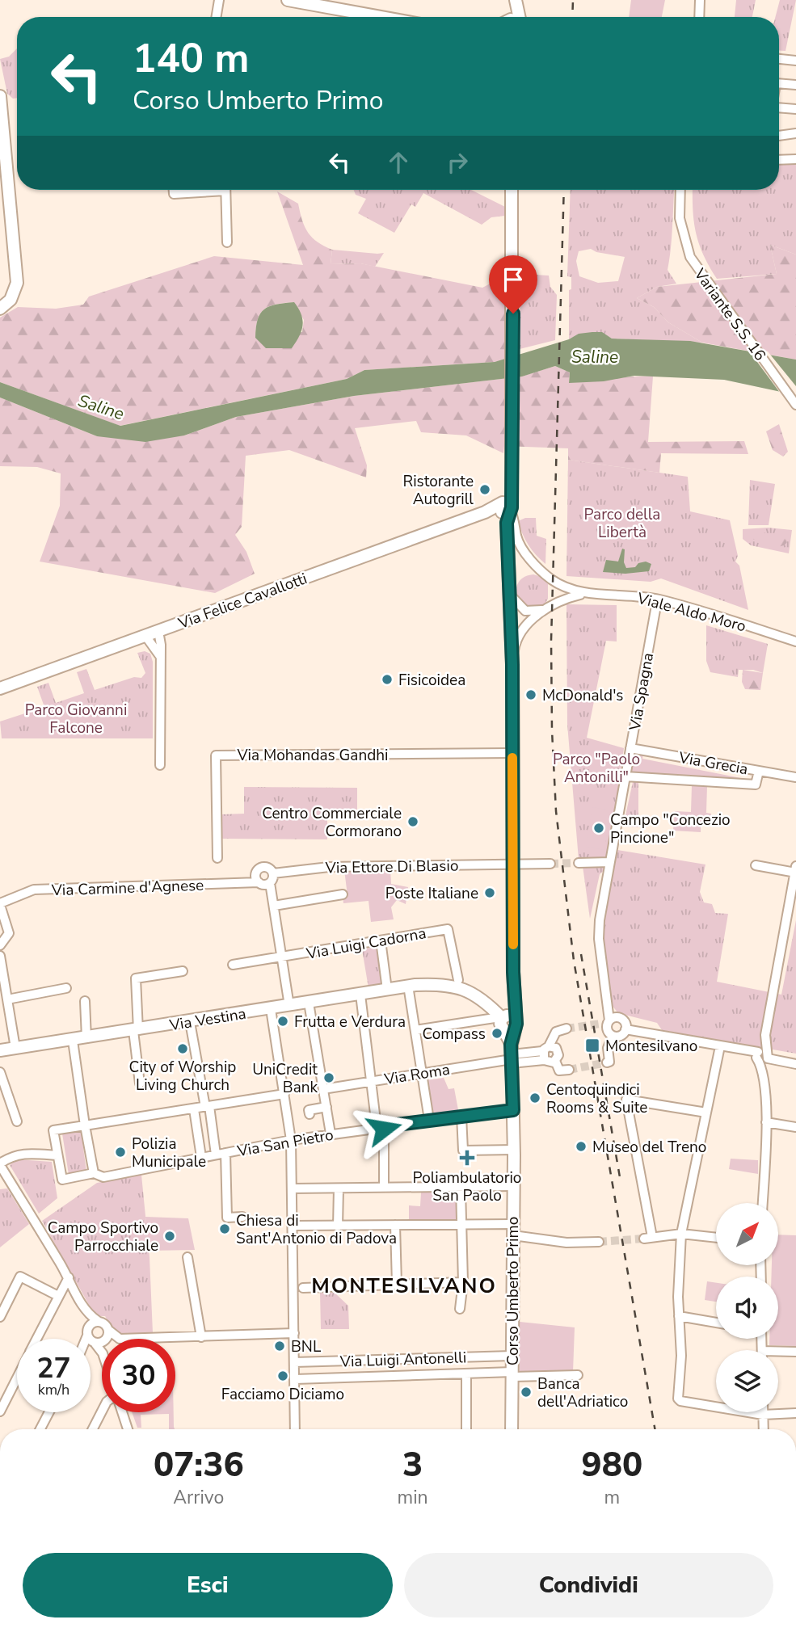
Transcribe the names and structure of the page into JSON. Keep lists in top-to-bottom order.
{
  "streets": {
    "main road": ["Via Felice Cavallotti", "Via Vestina", "Corso Umberto Primo"],
    "street": [
      "Variante S.S. 16",
      "Viale Aldo Moro",
      "Via Spagna",
      "Via Mohandas Gandhi",
      "Via Grecia",
      "Via Ettore Di Blasio",
      "Via Carmine d'Agnese",
      "Via Luigi Cadorna",
      "Via Roma",
      "Via San Pietro",
      "Via Luigi Antonelli"
    ]
  },
  "crossings": [
    ["Via Felice Cavallotti", "Viale Aldo Moro"],
    ["Via Felice Cavallotti", "Corso Umberto Primo"],
    ["Viale Aldo Moro", "Corso Umberto Primo"],
    ["Via Spagna", "Via Grecia"],
    ["Via Mohandas Gandhi", "Corso Umberto Primo"],
    ["Via Ettore Di Blasio", "Via Carmine d'Agnese"],
    ["Via Ettore Di Blasio", "Corso Umberto Primo"],
    ["Via Luigi Cadorna", "Via Vestina"],
    ["Via Vestina", "Corso Umberto Primo"],
    ["Via Roma", "Corso Umberto Primo"],
    ["Via San Pietro", "Corso Umberto Primo"],
    ["Corso Umberto Primo", "Via Luigi Antonelli"]
  ],
  "districts": ["MONTESILVANO"],
  "water": ["Saline"],
  "parks": ["Parco della Libertà", "Parco Giovanni Falcone", "Parco \"Paolo Antonilli\""],
  "places": {
    "other": [
      "Ristorante Autogrill",
      "Fisicoidea",
      "McDonald's",
      "Centro Commerciale Cormorano",
      "Campo \"Concezio Pincione\"",
      "Poste Italiane",
      "Frutta e Verdura",
      "Compass",
      "City of Worship Living Church",
      "UniCredit Bank",
      "Centoquindici Rooms & Suite",
      "Museo del Treno",
      "Polizia Municipale",
      "Chiesa di Sant'Antonio di Padova",
      "Campo Sportivo Parrocchiale",
      "BNL",
      "Facciamo Diciamo",
      "Banca dell'Adriatico"
    ],
    "transit": ["Montesilvano"],
    "health": ["Poliambulatorio San Paolo"]
  },
  "north": "top right",
  "page": {
    "turn": ["140 m", "Corso Umberto Primo"],
    "speed": "27 km/h",
    "limit": "30",
    "eta": [
      "07:36",
      "Arrivo",
      "3",
      "min",
      "980",
      "m"
    ],
    "buttons": ["Esci", "Condividi"]
  }
}
